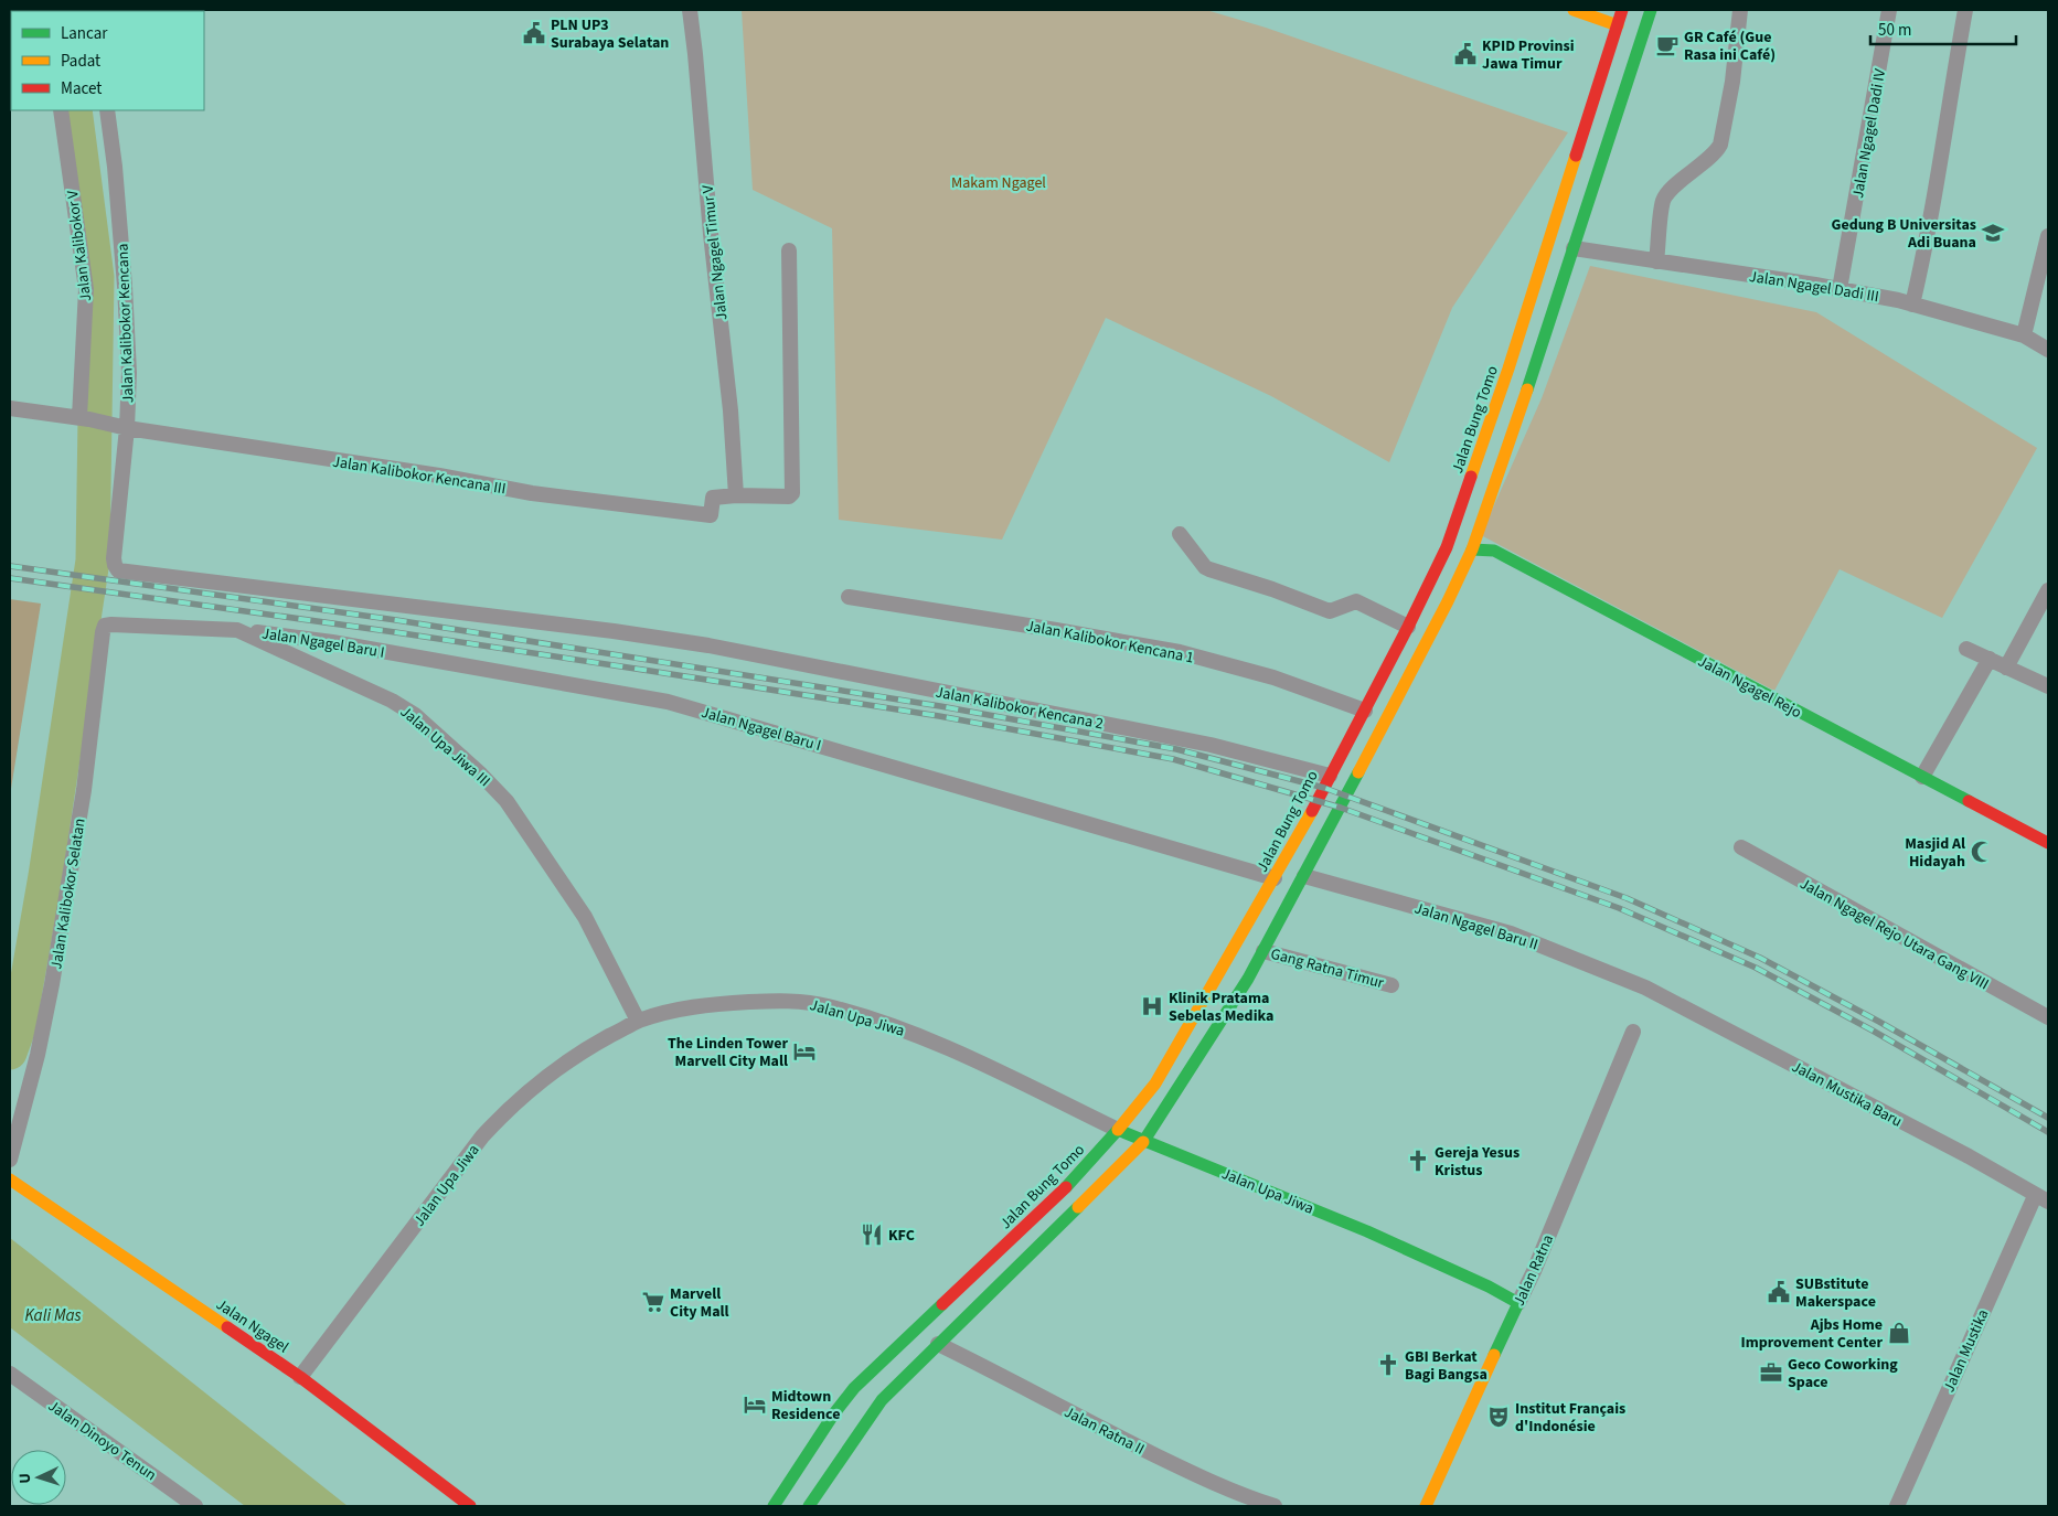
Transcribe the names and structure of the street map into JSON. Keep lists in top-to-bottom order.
{
  "streets": {
    "main road": [
      "Jalan Bung Tomo",
      "Jalan Ngagel Rejo",
      "Jalan Upa Jiwa",
      "Jalan Ratna",
      "Jalan Ngagel"
    ],
    "street": [
      "Jalan Ngagel Dadi IV",
      "Jalan Kalibokor V",
      "Jalan Ngagel Timur V",
      "Jalan Ngagel Dadi III",
      "Jalan Kalibokor Kencana",
      "Jalan Kalibokor Kencana III",
      "Jalan Kalibokor Kencana 1",
      "Jalan Ngagel Baru I",
      "Jalan Kalibokor Kencana 2",
      "Jalan Upa Jiwa III",
      "Jalan Kalibokor Selatan",
      "Jalan Ngagel Baru II",
      "Jalan Ngagel Rejo Utara Gang VIII",
      "Gang Ratna Timur",
      "Jalan Mustika Baru",
      "Jalan Mustika",
      "Jalan Ratna II",
      "Jalan Dinoyo Tenun"
    ]
  },
  "crossings": [
    ["Jalan Ngagel Dadi IV", "Jalan Ngagel Dadi III"],
    ["Jalan Kalibokor V", "Jalan Kalibokor Kencana III"],
    ["Jalan Ngagel Timur V", "Jalan Kalibokor Kencana III"],
    ["Jalan Kalibokor Kencana", "Jalan Kalibokor Kencana III"],
    ["Jalan Kalibokor Kencana", "Jalan Kalibokor Kencana 2"],
    ["Jalan Bung Tomo", "Jalan Kalibokor Kencana 1"],
    ["Jalan Bung Tomo", "Jalan Ngagel Baru I"],
    ["Jalan Bung Tomo", "Jalan Ngagel Rejo"],
    ["Jalan Bung Tomo", "Jalan Kalibokor Kencana 2"],
    ["Jalan Bung Tomo", "Jalan Upa Jiwa"],
    ["Jalan Ngagel Baru I", "Jalan Upa Jiwa III"],
    ["Jalan Upa Jiwa III", "Jalan Kalibokor Selatan"],
    ["Jalan Upa Jiwa III", "Jalan Upa Jiwa"],
    ["Jalan Ngagel Baru II", "Jalan Mustika Baru"],
    ["Jalan Upa Jiwa", "Jalan Ratna"],
    ["Jalan Upa Jiwa", "Jalan Ngagel"],
    ["Jalan Mustika Baru", "Jalan Mustika"]
  ],
  "water": ["Kali Mas"],
  "parks": ["Makam Ngagel"],
  "places": {
    "public building": ["PLN UP3 Surabaya Selatan", "KPID Provinsi Jawa Timur", "SUBstitute Makerspace"],
    "cafe": ["GR Café (Gue Rasa ini Café)"],
    "school or university": ["Gedung B Universitas Adi Buana"],
    "mosque": ["Masjid Al Hidayah"],
    "hospital": ["Klinik Pratama Sebelas Medika"],
    "hotel": ["The Linden Tower Marvell City Mall", "Midtown Residence"],
    "church": ["Gereja Yesus Kristus", "GBI Berkat Bagi Bangsa"],
    "restaurant": ["KFC"],
    "supermarket": ["Marvell City Mall"],
    "shop": ["Ajbs Home Improvement Center"],
    "office": ["Geco Coworking Space"],
    "theatre": ["Institut Français d'Indonésie"]
  },
  "legend": ["Lancar", "Padat", "Macet"],
  "scale_bar": "50 m",
  "north": "left"
}
